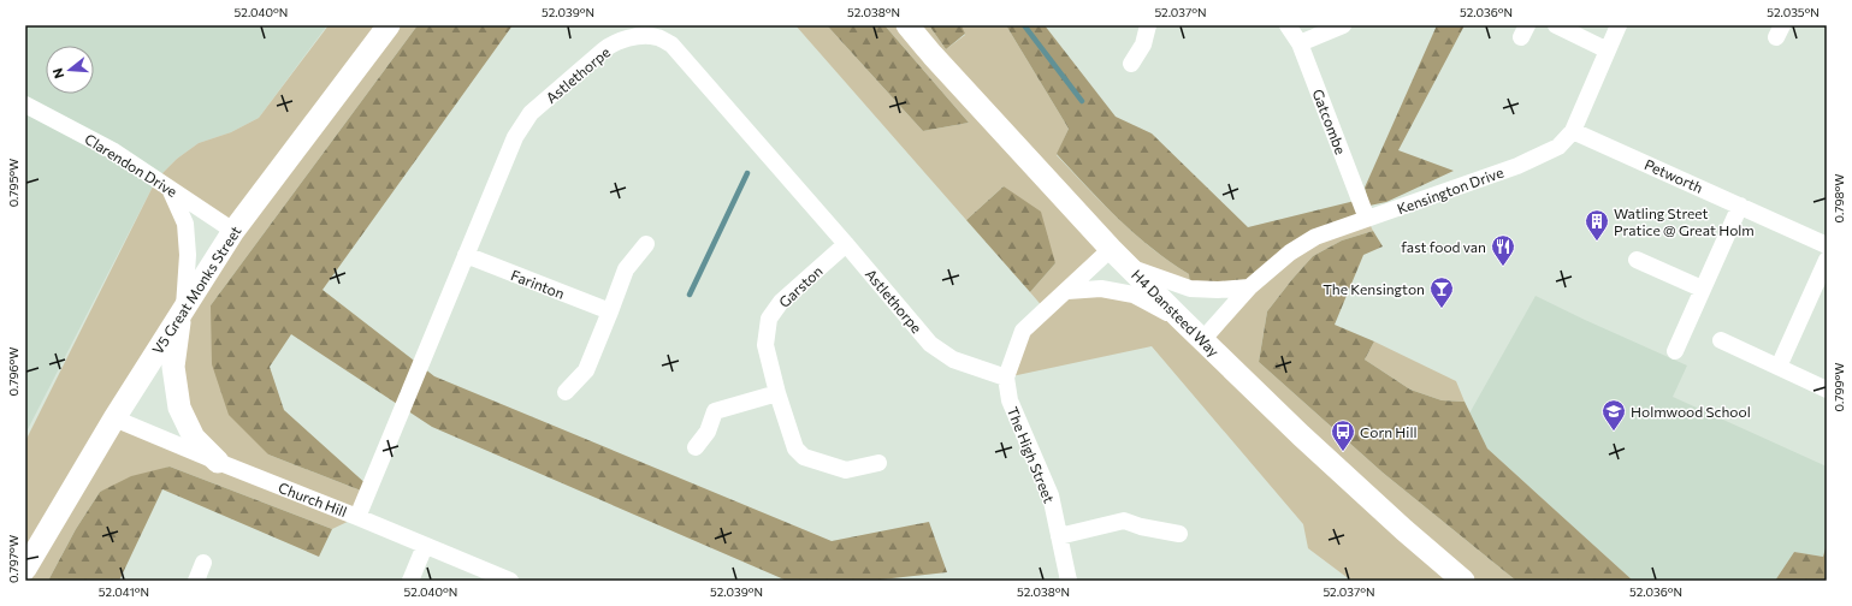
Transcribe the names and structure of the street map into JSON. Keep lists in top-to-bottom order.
{
  "streets": {
    "street": [
      "Astlethorpe",
      "Gatcombe",
      "Clarendon Drive",
      "Petworth",
      "Kensington Drive",
      "Farinton",
      "Garston",
      "V5 Great Monks Street",
      "H4 Dansteed Way",
      "The High Street",
      "Church Hill"
    ]
  },
  "crossings": [
    ["Astlethorpe", "Farinton"],
    ["Astlethorpe", "Garston"],
    ["Astlethorpe", "The High Street"],
    ["Astlethorpe", "Church Hill"],
    ["Gatcombe", "Kensington Drive"],
    ["Clarendon Drive", "V5 Great Monks Street"],
    ["Petworth", "Kensington Drive"],
    ["Kensington Drive", "H4 Dansteed Way"],
    ["V5 Great Monks Street", "Church Hill"],
    ["H4 Dansteed Way", "The High Street"]
  ],
  "places": {
    "building": ["Watling Street Pratice @ Great Holm"],
    "restaurant": ["fast food van"],
    "bar": ["The Kensington"],
    "school or university": ["Holmwood School"],
    "bus stop": ["Corn Hill"]
  },
  "north": "left",
  "coordinates": [
    "52.040°N",
    "52.039°N",
    "52.038°N",
    "52.037°N",
    "52.036°N",
    "52.035°N",
    "0.795°W",
    "0.798°W",
    "0.796°W",
    "0.799°W",
    "0.797°W",
    "52.041°N"
  ]
}
